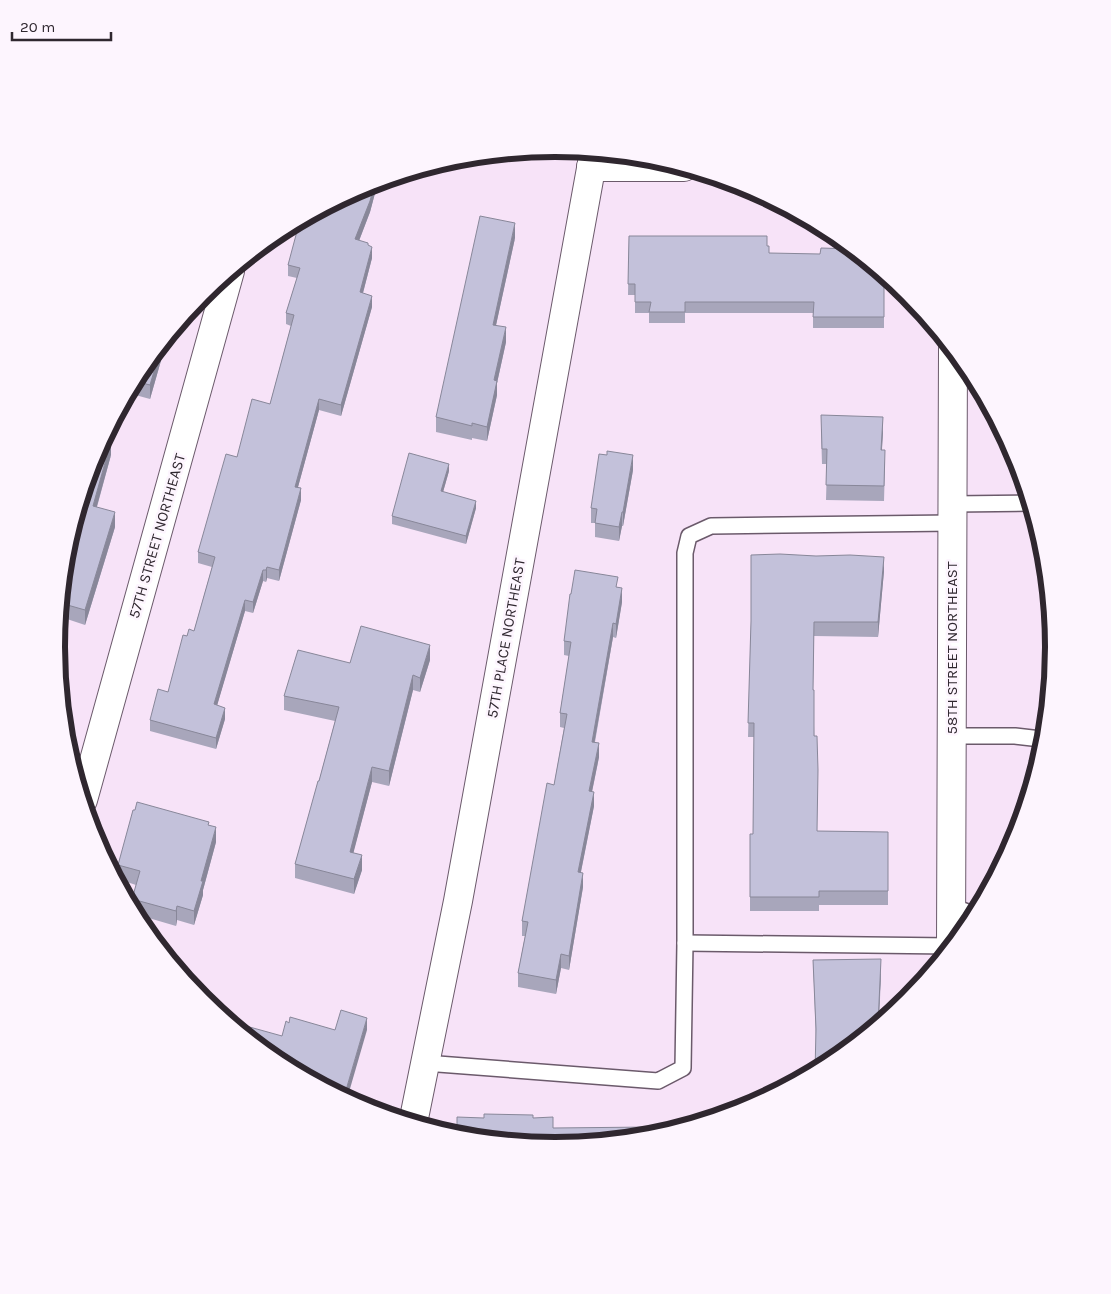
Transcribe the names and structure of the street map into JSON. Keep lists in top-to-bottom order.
{
  "streets": {
    "street": ["57TH STREET NORTHEAST", "57TH PLACE NORTHEAST", "58TH STREET NORTHEAST"]
  },
  "scale_bar": "20 m"
}
